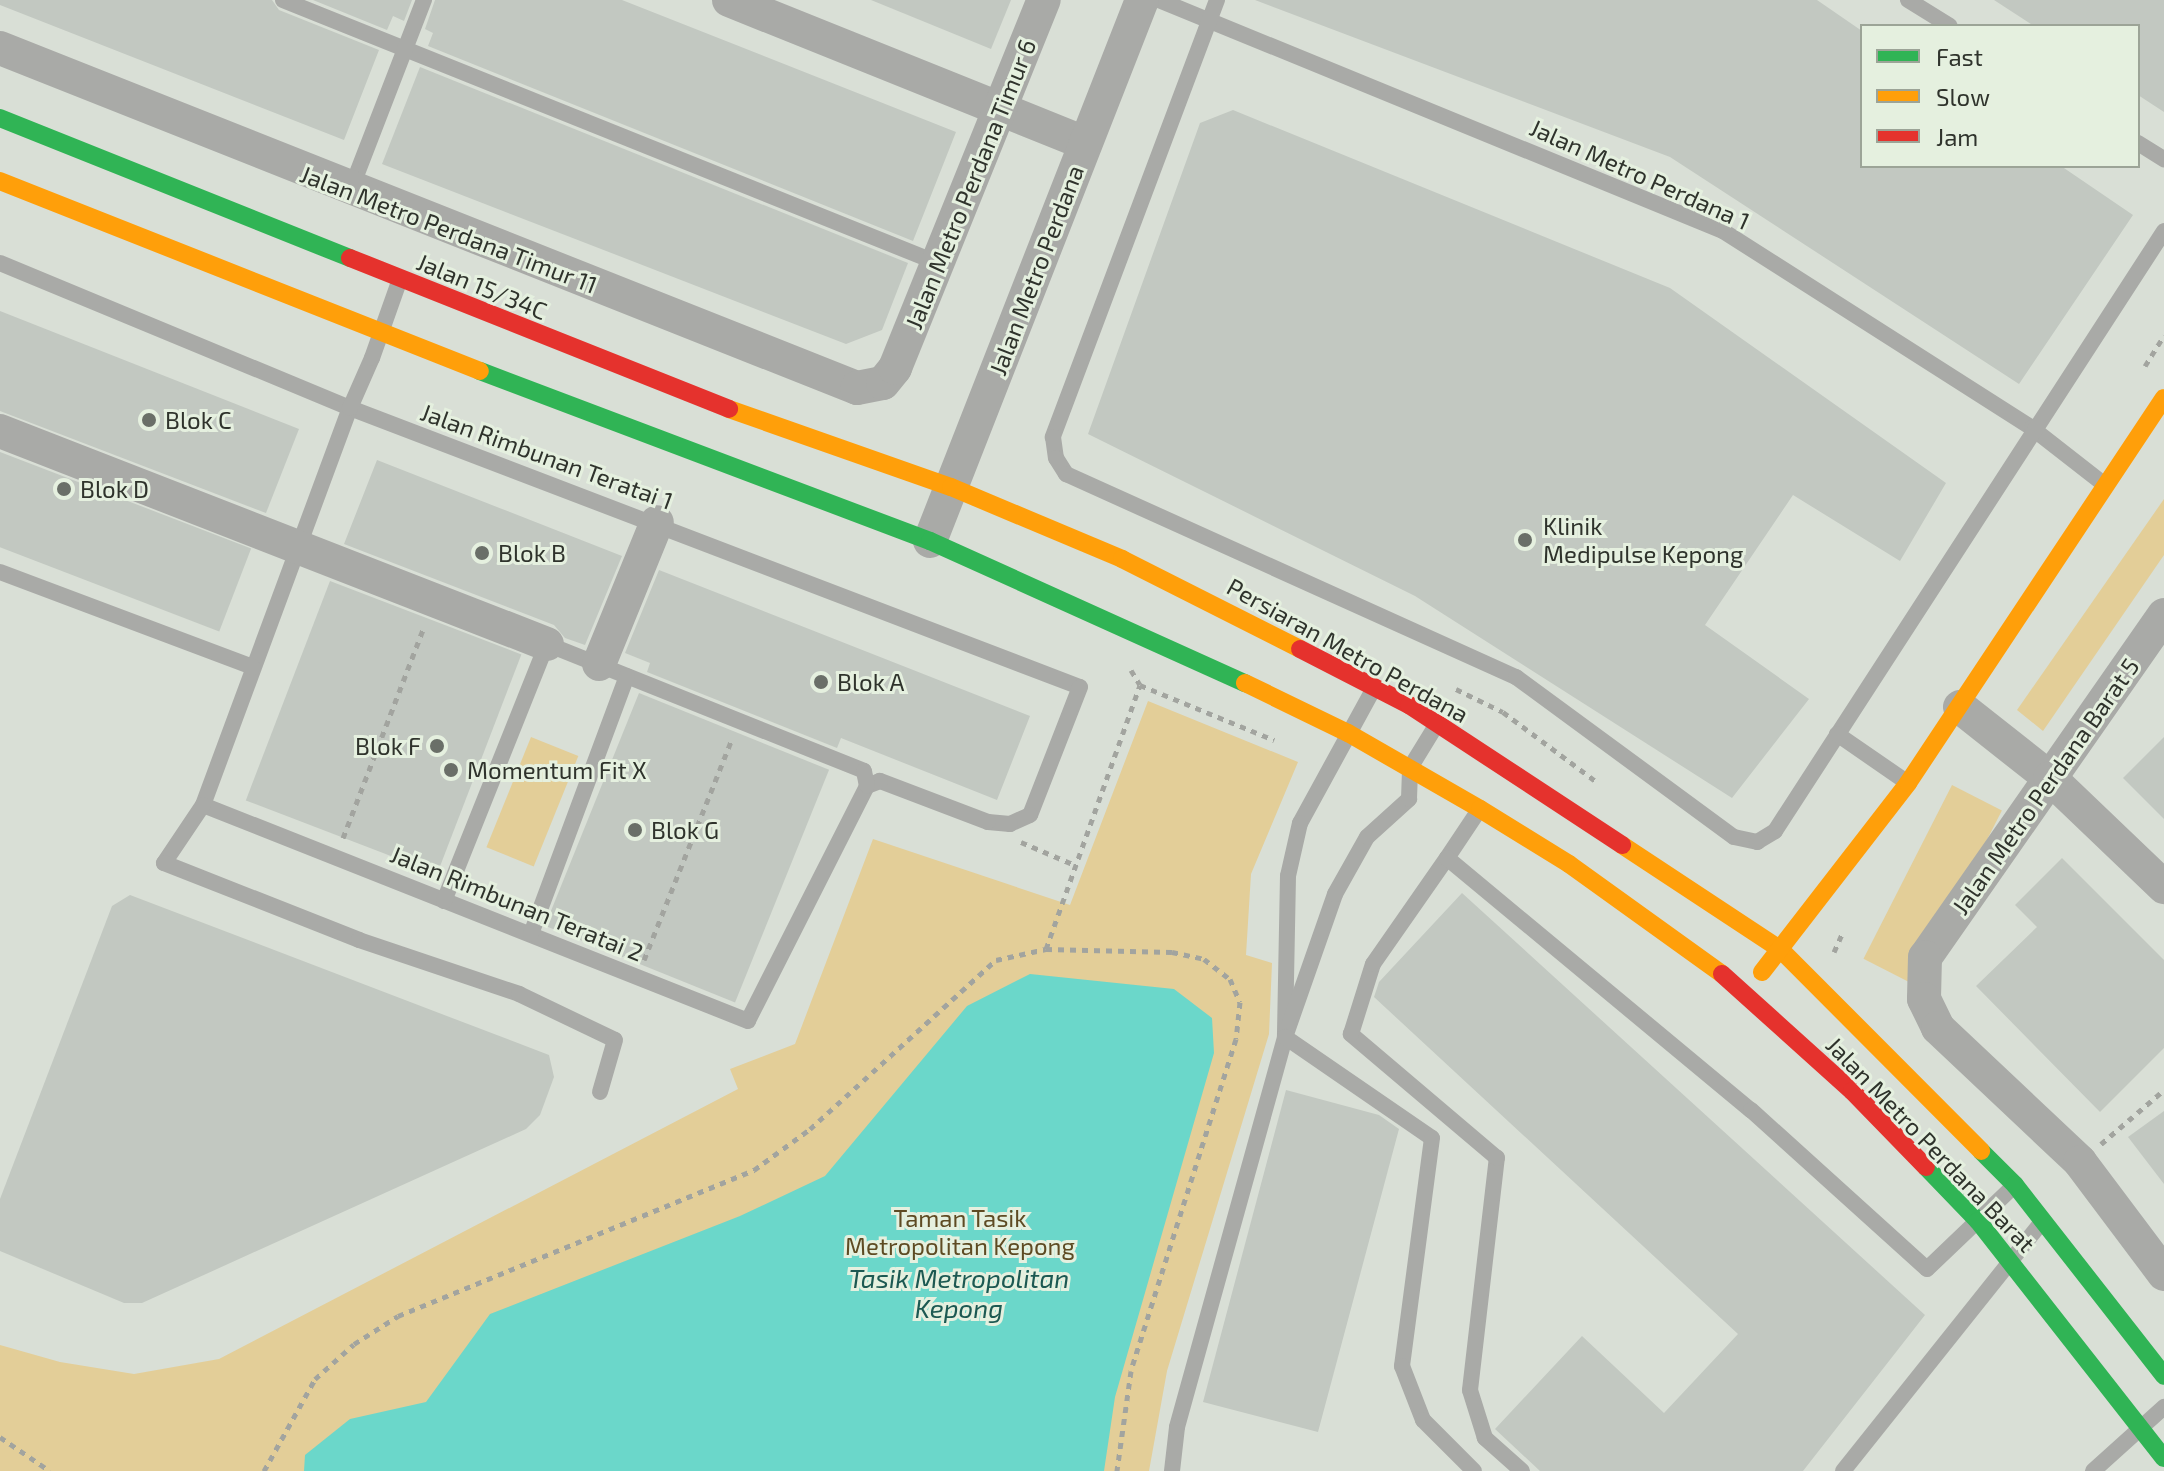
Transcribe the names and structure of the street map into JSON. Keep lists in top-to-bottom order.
{
  "streets": {
    "street": [
      "Jalan Metro Perdana Timur 6",
      "Jalan Metro Perdana Timur 11",
      "Jalan Metro Perdana",
      "Jalan 15/34C",
      "Persiaran Metro Perdana",
      "Jalan Metro Perdana Barat 5",
      "Jalan Metro Perdana Barat"
    ],
    "lane": ["Jalan Metro Perdana 1", "Jalan Rimbunan Teratai 1", "Jalan Rimbunan Teratai 2"]
  },
  "crossings": [
    ["Jalan Metro Perdana Timur 6", "Jalan Metro Perdana Timur 11"],
    ["Jalan Metro Perdana", "Jalan 15/34C"],
    ["Jalan Metro Perdana", "Persiaran Metro Perdana"],
    ["Jalan 15/34C", "Persiaran Metro Perdana"],
    ["Persiaran Metro Perdana", "Jalan Metro Perdana Barat"]
  ],
  "water": ["Tasik Metropolitan Kepong"],
  "parks": ["Taman Tasik Metropolitan Kepong"],
  "places": [
    "Blok C",
    "Blok D",
    "Klinik Medipulse Kepong",
    "Blok B",
    "Blok A",
    "Blok F",
    "Momentum Fit X",
    "Blok G"
  ],
  "legend": ["Fast", "Slow", "Jam"]
}
